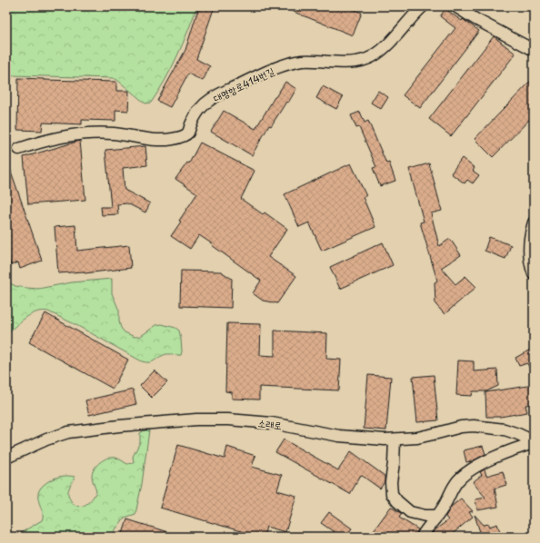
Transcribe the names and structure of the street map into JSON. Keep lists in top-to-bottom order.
{
  "streets": {
    "street": ["대명항로414번길", "소래로"]
  }
}
